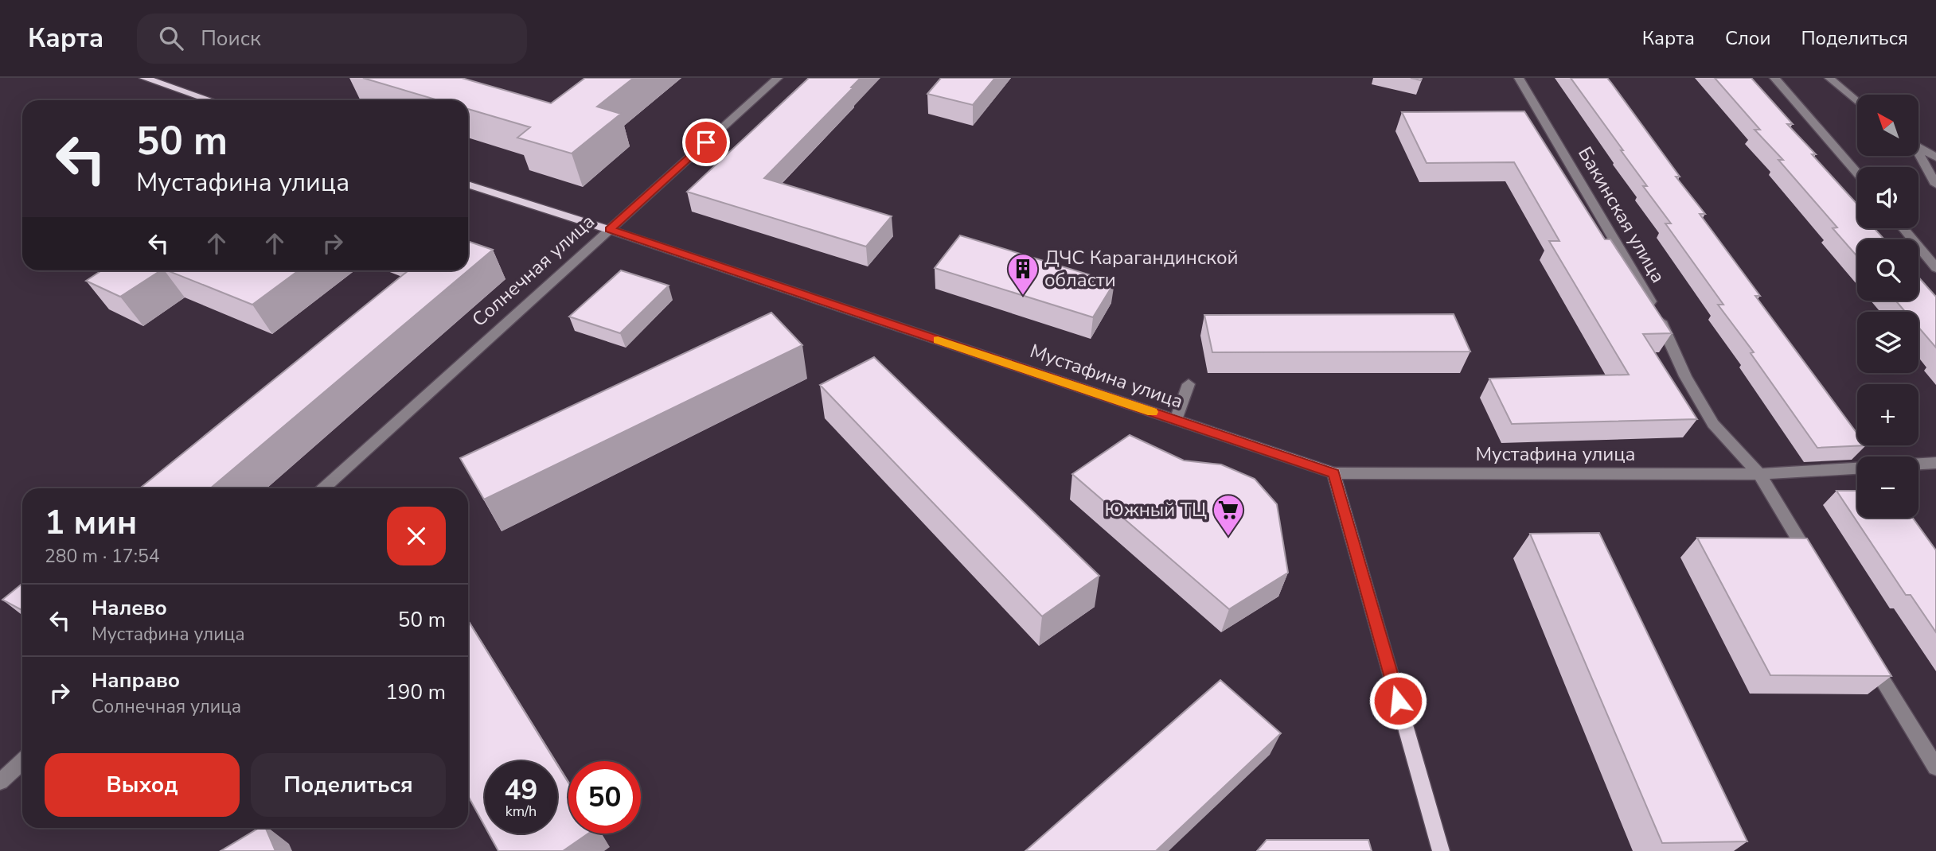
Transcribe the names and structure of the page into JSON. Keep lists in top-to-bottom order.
{
  "streets": {
    "main road": ["Мустафина улица"],
    "street": ["Бакинская улица", "Солнечная улица"]
  },
  "crossings": [
    ["Бакинская улица", "Мустафина улица"],
    ["Солнечная улица", "Мустафина улица"]
  ],
  "places": {
    "building": ["ДЧС Карагандинской области"],
    "supermarket": ["Южный ТЦ"]
  },
  "north": "top left",
  "page": {
    "header": "Карта",
    "search": "Поиск",
    "nav": ["Карта", "Слои", "Поделиться"],
    "map_buttons": ["+", "−"],
    "turn": ["50 m", "Мустафина улица"],
    "heading": ["1 мин", "280 m · 17:54"],
    "list": [
      {
        "name": "Налево",
        "note": "Мустафина улица",
        "value": "50 m"
      },
      {
        "name": "Направо",
        "note": "Солнечная улица",
        "value": "190 m"
      }
    ],
    "buttons": ["Выход", "Поделиться"],
    "speed": "49 km/h",
    "limit": "50"
  }
}
